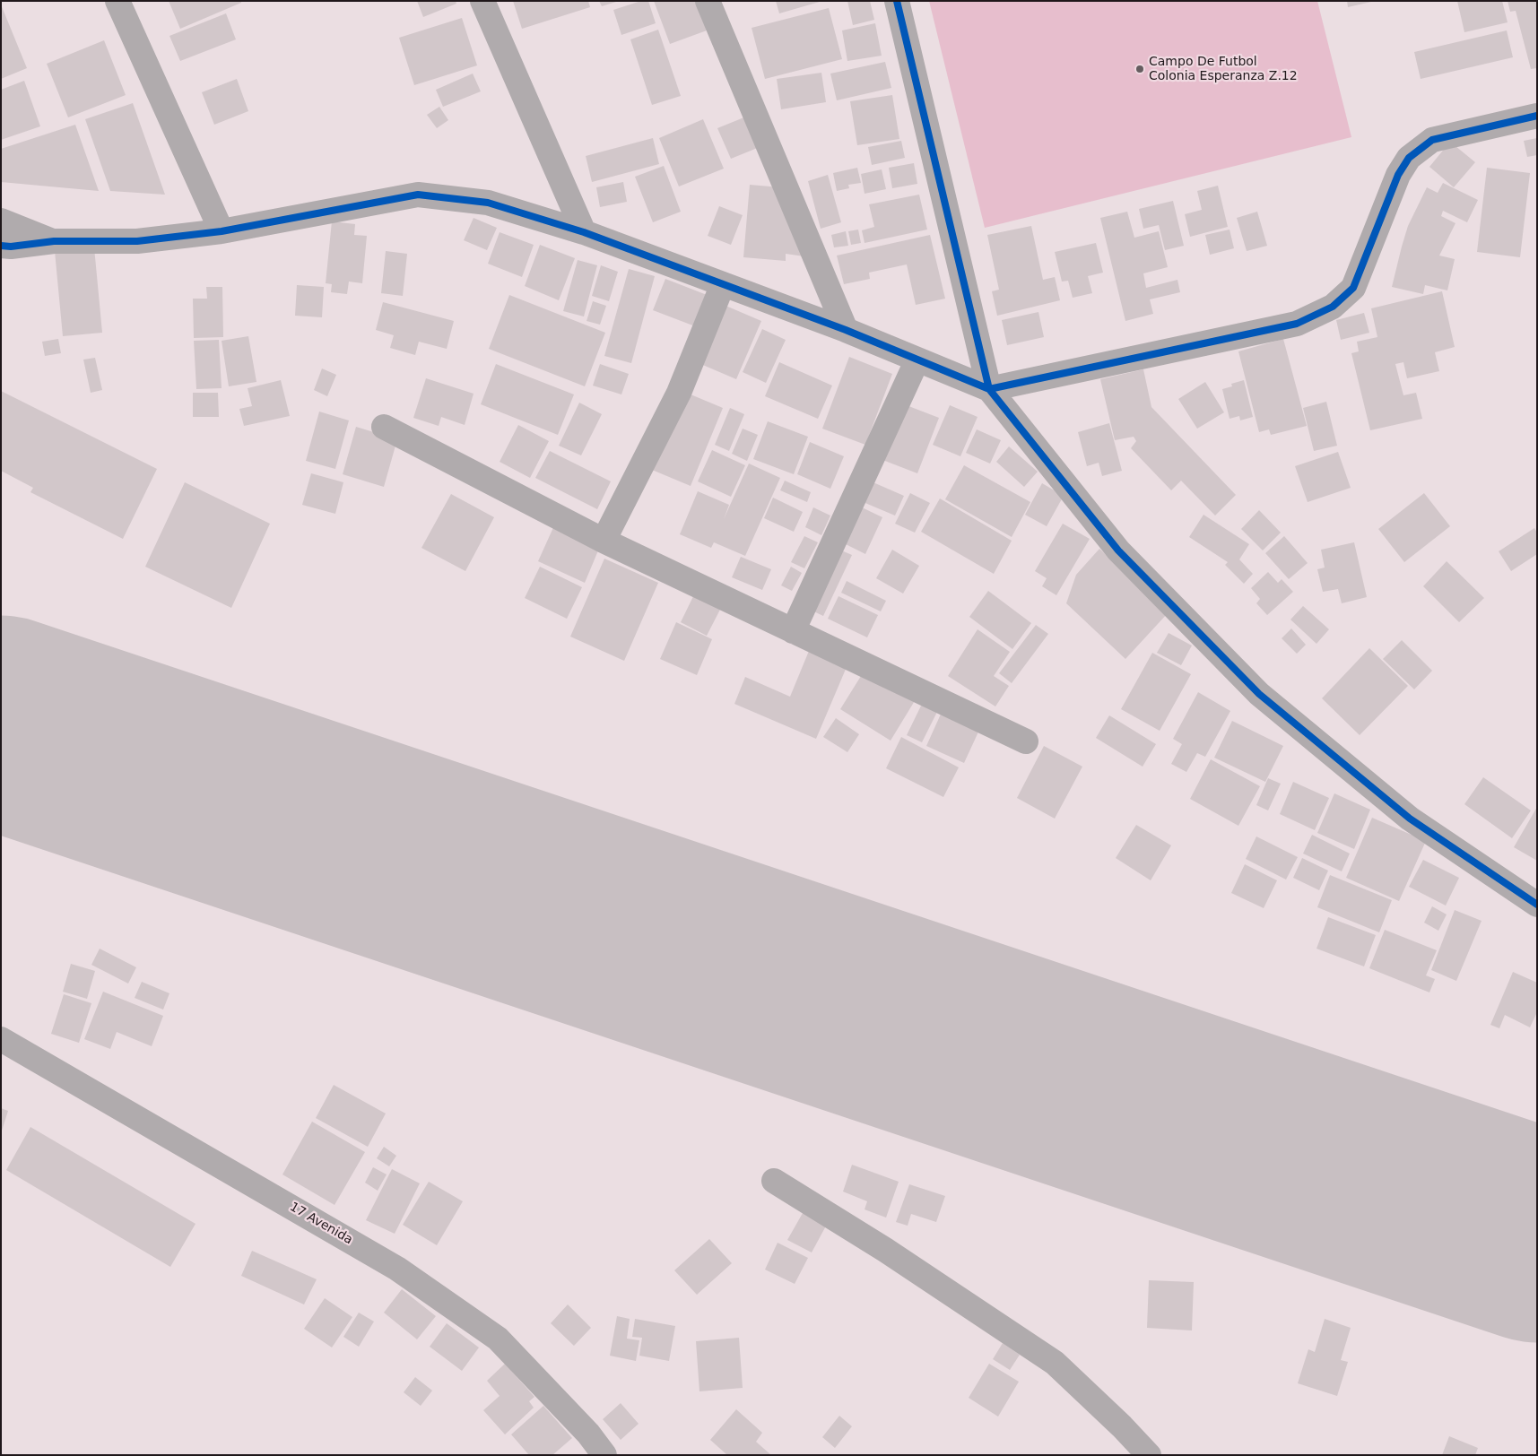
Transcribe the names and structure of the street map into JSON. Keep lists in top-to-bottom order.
{
  "streets": {
    "street": ["17 Avenida"]
  },
  "places": ["Campo De Futbol Colonia Esperanza Z.12"]
}
